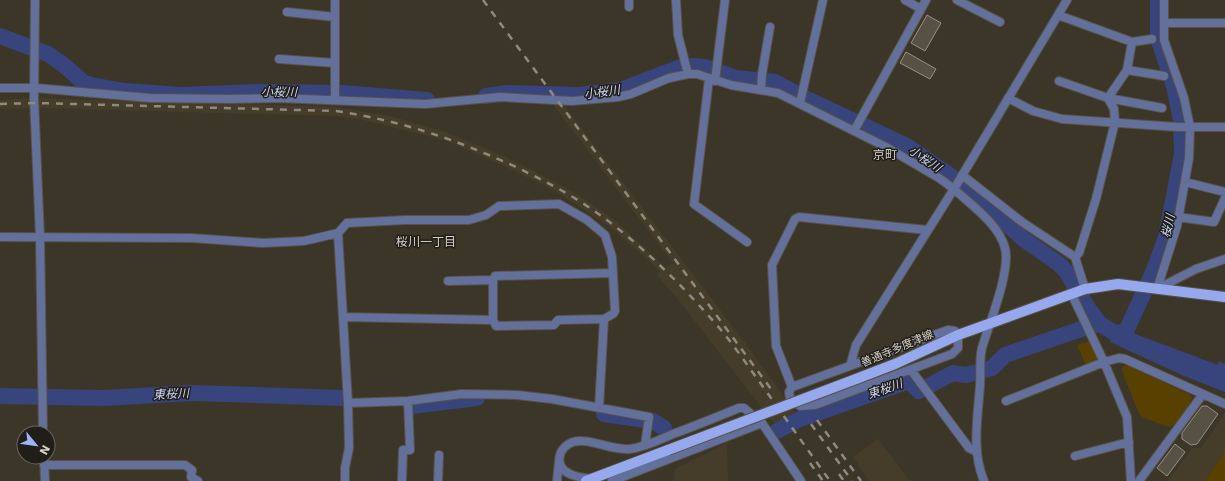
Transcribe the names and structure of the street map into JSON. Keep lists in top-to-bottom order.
{
  "streets": {
    "main road": ["善通寺多度津線"]
  },
  "districts": ["京町", "桜川一丁目"],
  "water": ["小桜川", "桜川", "東桜川"],
  "north": "bottom right"
}
